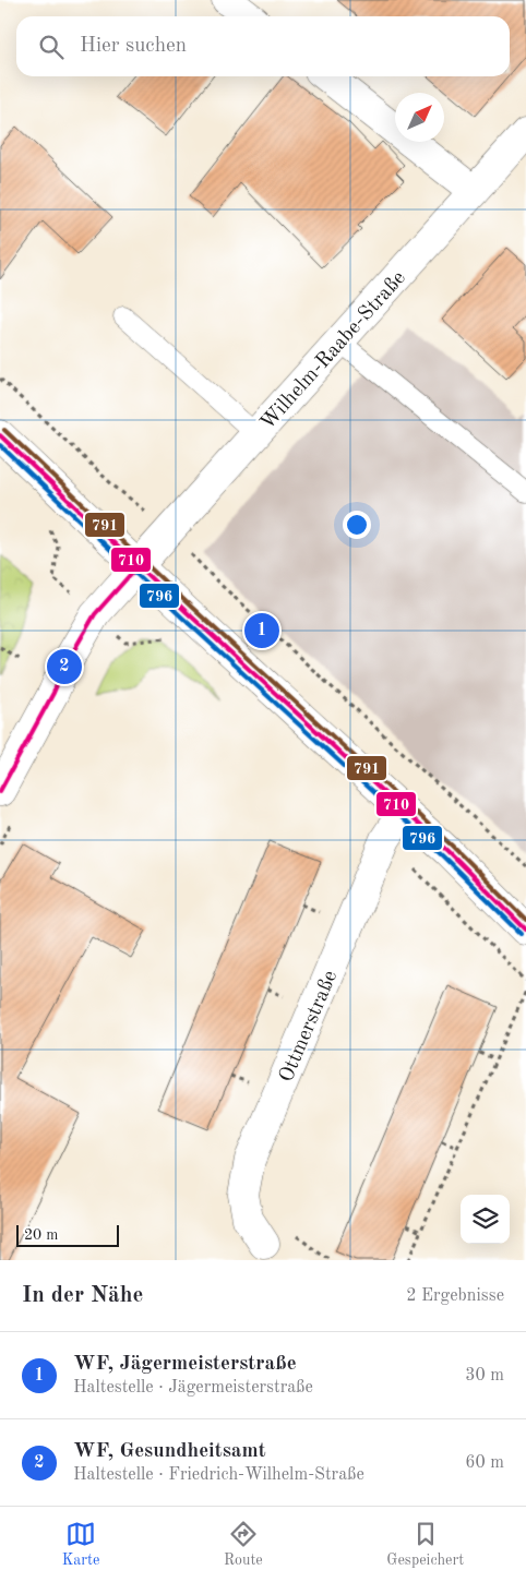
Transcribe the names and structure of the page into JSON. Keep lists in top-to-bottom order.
{
  "streets": {
    "street": ["Wilhelm-Raabe-Straße", "Ottmerstraße"]
  },
  "lines": ["transit line 791", "transit line 710", "transit line 796"],
  "scale_bar": "20 m",
  "north": "top right",
  "page": {
    "search": "Hier suchen",
    "pins": ["1", "2"],
    "scale": "20 m",
    "heading": ["In der Nähe", "2 Ergebnisse"],
    "list": [
      {
        "mark": "1",
        "name": "WF, Jägermeisterstraße",
        "note": "Haltestelle · Jägermeisterstraße",
        "value": "30 m"
      },
      {
        "mark": "2",
        "name": "WF, Gesundheitsamt",
        "note": "Haltestelle · Friedrich-Wilhelm-Straße",
        "value": "60 m"
      }
    ],
    "nav": ["Karte", "Route", "Gespeichert"]
  }
}
